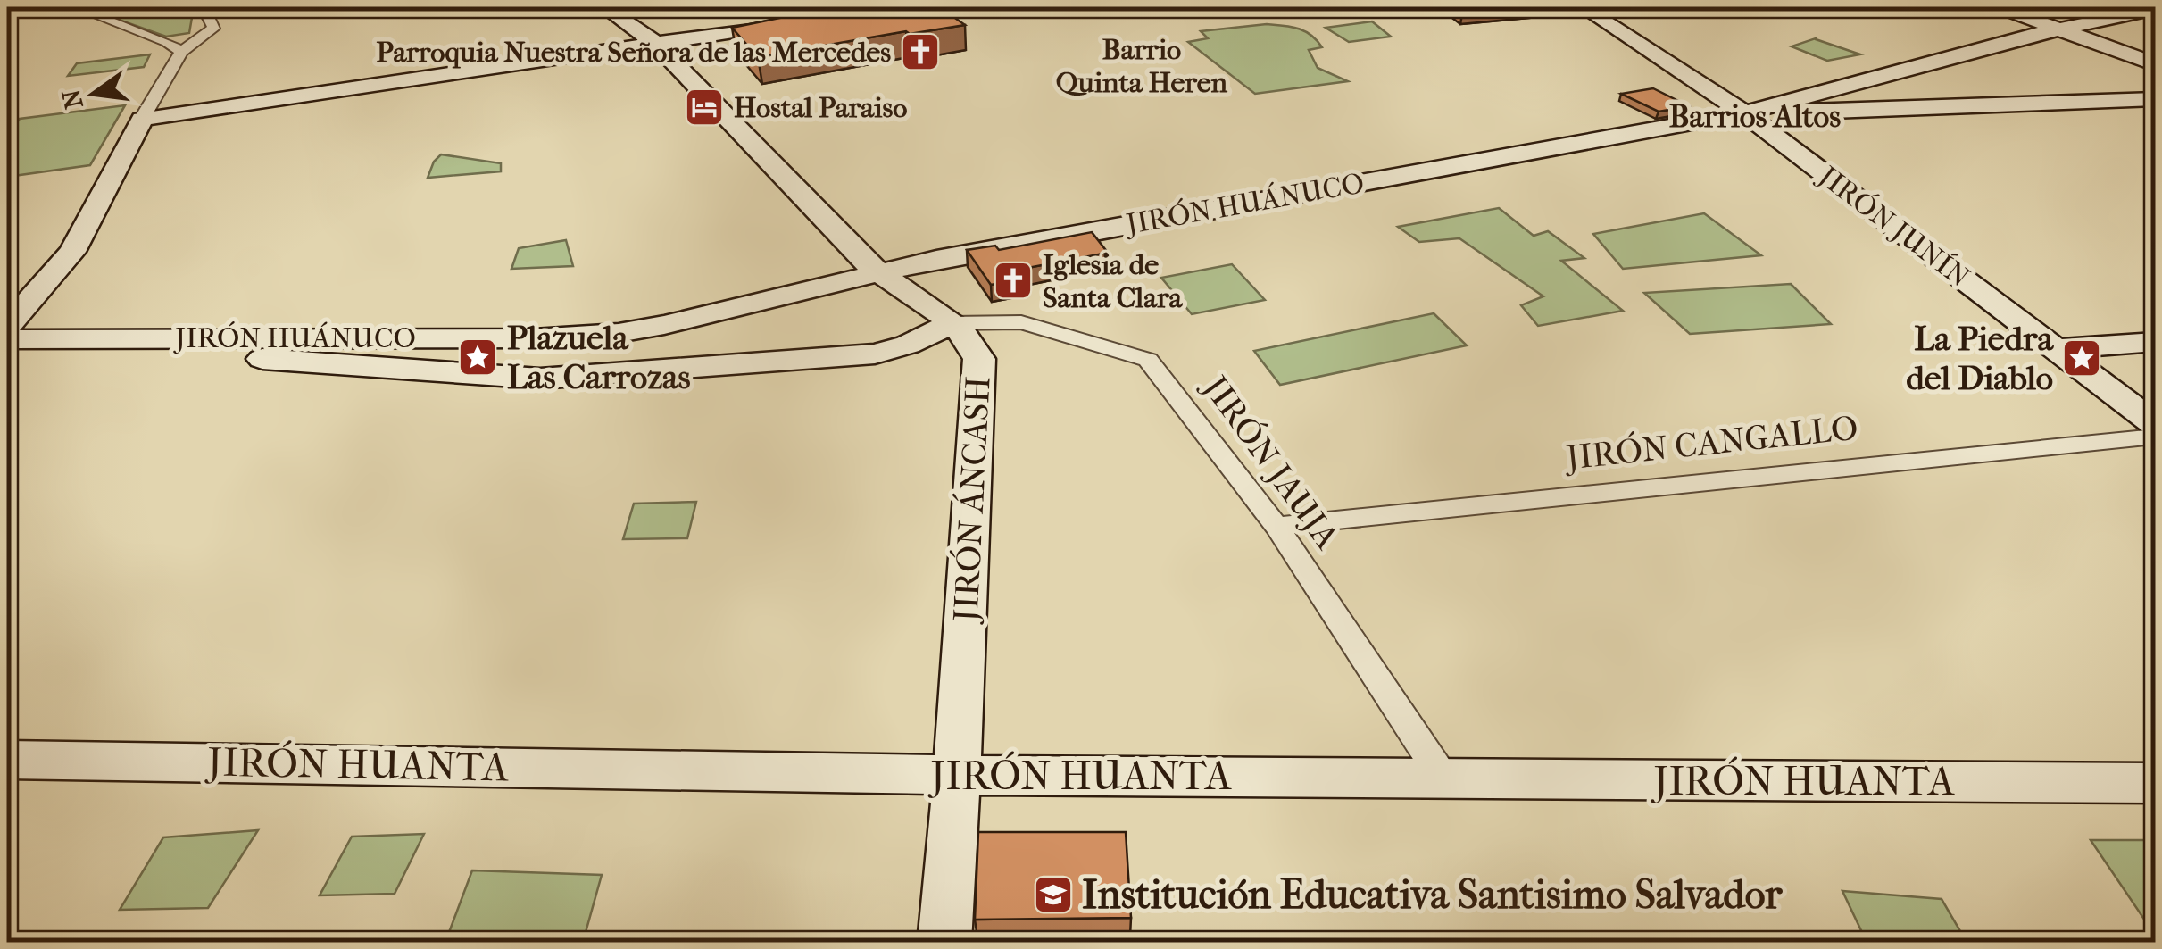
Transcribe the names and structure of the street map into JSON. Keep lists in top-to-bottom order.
{
  "streets": {
    "street": [
      "JIRÓN HUÁNUCO",
      "JIRÓN JUNÍN",
      "JIRÓN CANGALLO",
      "JIRÓN JAUJA",
      "JIRÓN ÁNCASH",
      "JIRÓN HUANTA"
    ]
  },
  "crossings": [
    ["JIRÓN HUÁNUCO", "JIRÓN JUNÍN"],
    ["JIRÓN HUÁNUCO", "JIRÓN JAUJA"],
    ["JIRÓN HUÁNUCO", "JIRÓN ÁNCASH"],
    ["JIRÓN CANGALLO", "JIRÓN JAUJA"],
    ["JIRÓN JAUJA", "JIRÓN ÁNCASH"],
    ["JIRÓN JAUJA", "JIRÓN HUANTA"],
    ["JIRÓN ÁNCASH", "JIRÓN HUANTA"]
  ],
  "districts": ["Barrio Quinta Heren", "Barrios Altos"],
  "places": {
    "church": ["Parroquia Nuestra Señora de las Mercedes", "Iglesia de Santa Clara"],
    "hotel": ["Hostal Paraiso"],
    "place": ["Plazuela Las Carrozas", "La Piedra del Diablo"],
    "school or university": ["Institución Educativa Santisimo Salvador"]
  },
  "north": "left"
}
